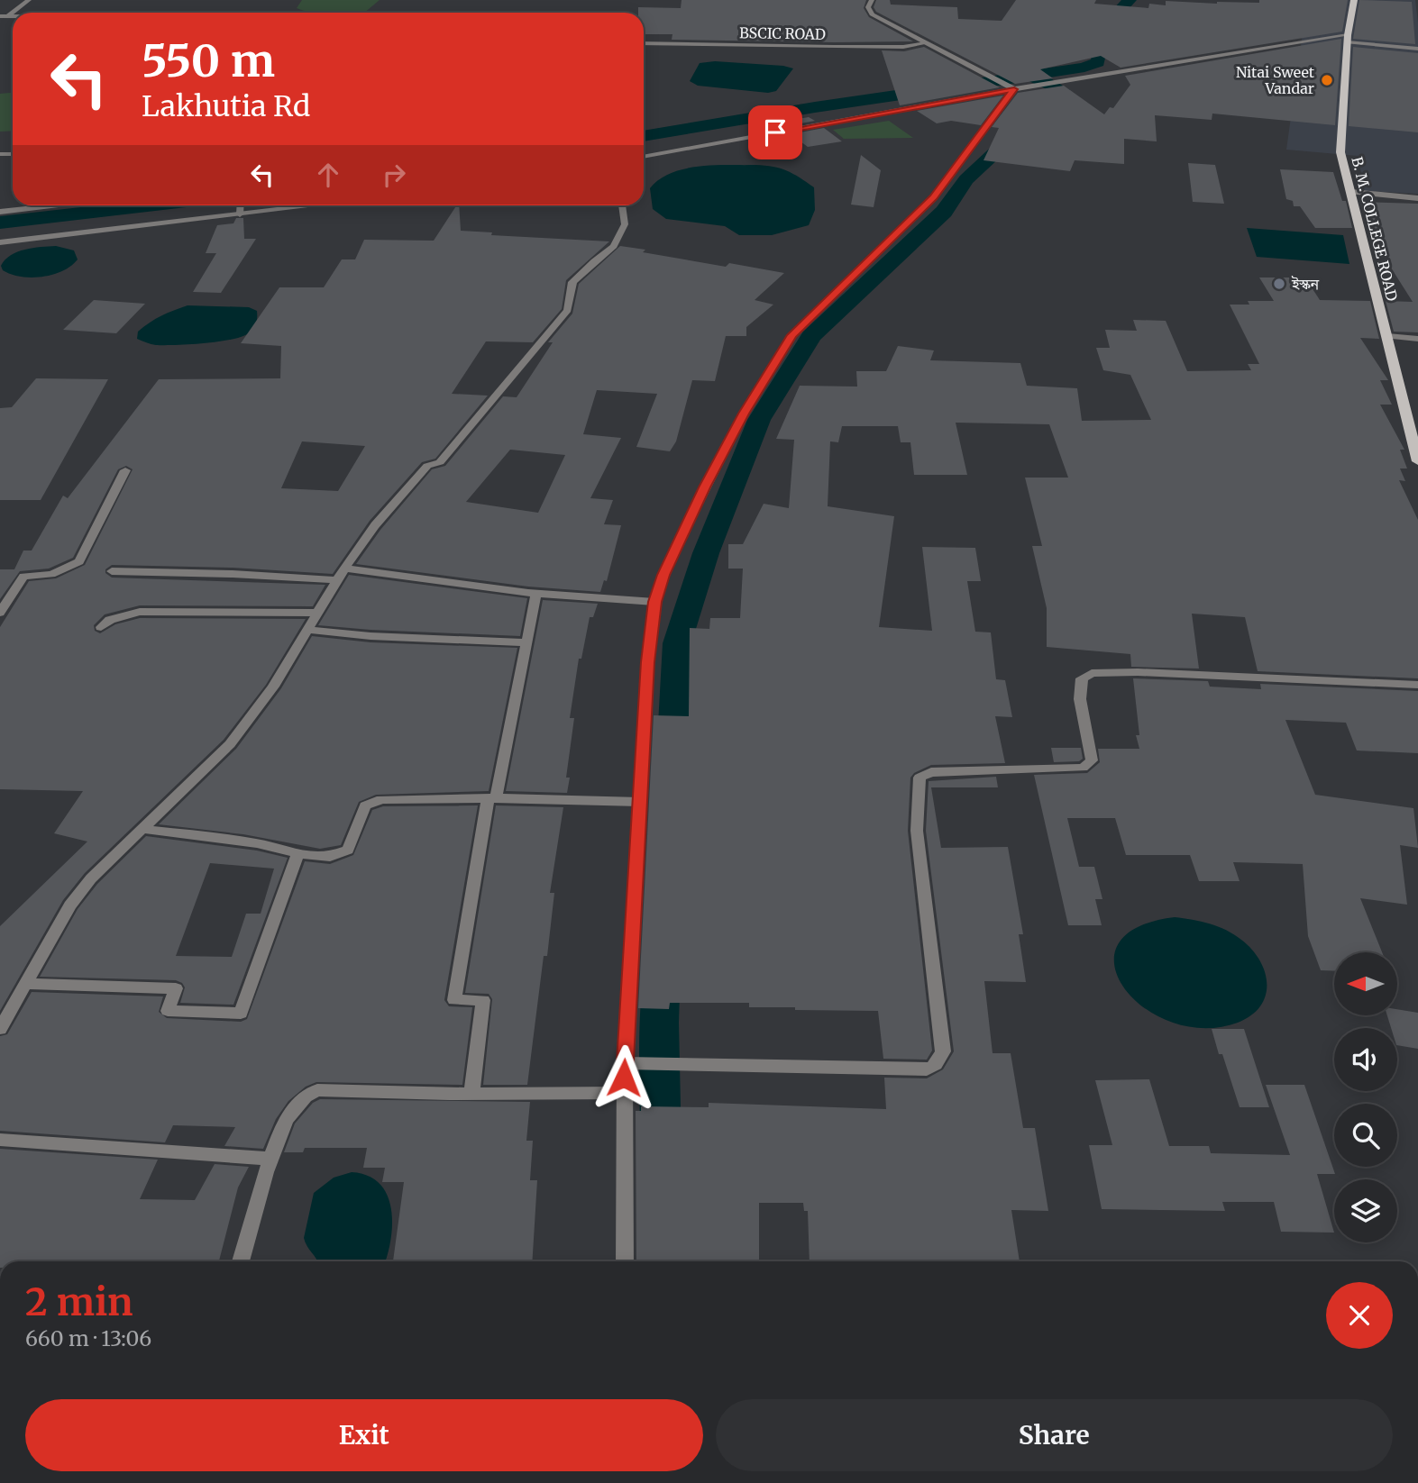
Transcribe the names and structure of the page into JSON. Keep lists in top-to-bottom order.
{
  "streets": {
    "main road": ["B. M. COLLEGE ROAD"],
    "street": ["BSCIC ROAD"]
  },
  "places": ["Nitai Sweet Vandar", "ইস্কন"],
  "north": "left",
  "page": {
    "turn": ["550 m", "Lakhutia Rd"],
    "heading": ["2 min", "660 m · 13:06"],
    "buttons": ["Exit", "Share"]
  }
}
